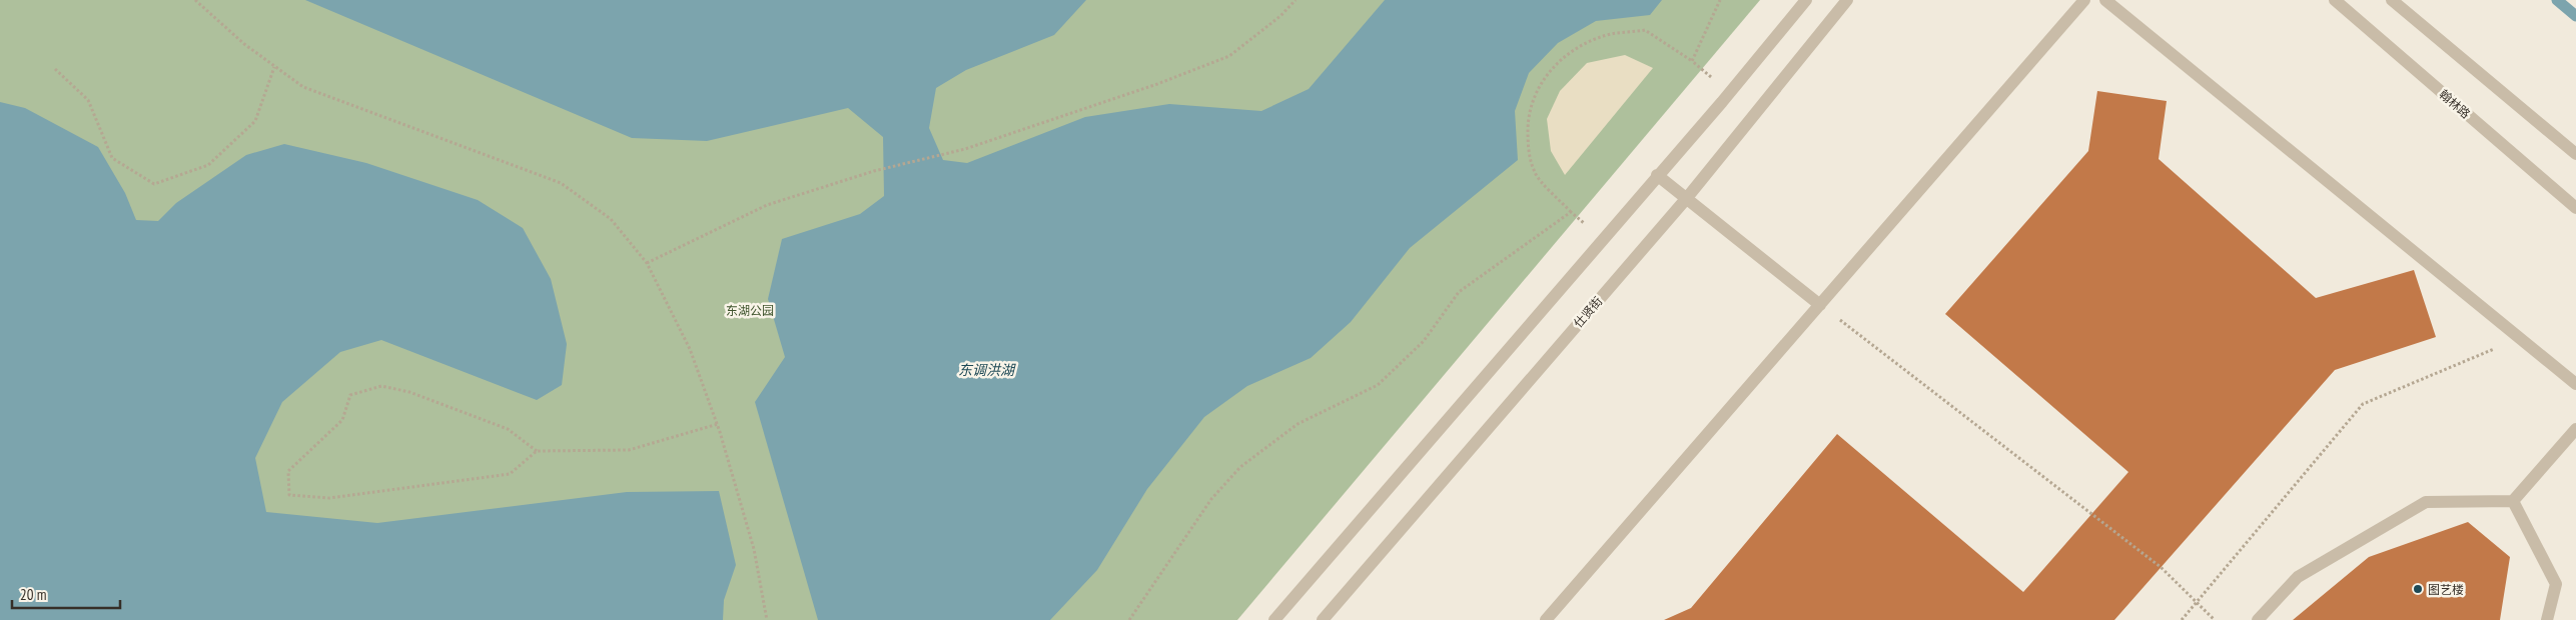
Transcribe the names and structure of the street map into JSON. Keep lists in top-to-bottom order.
{
  "streets": {
    "street": ["翰林路", "仕贤街"]
  },
  "water": ["东调洪湖"],
  "parks": ["东湖公园"],
  "places": ["图艺楼"],
  "scale_bar": "20 m"
}
